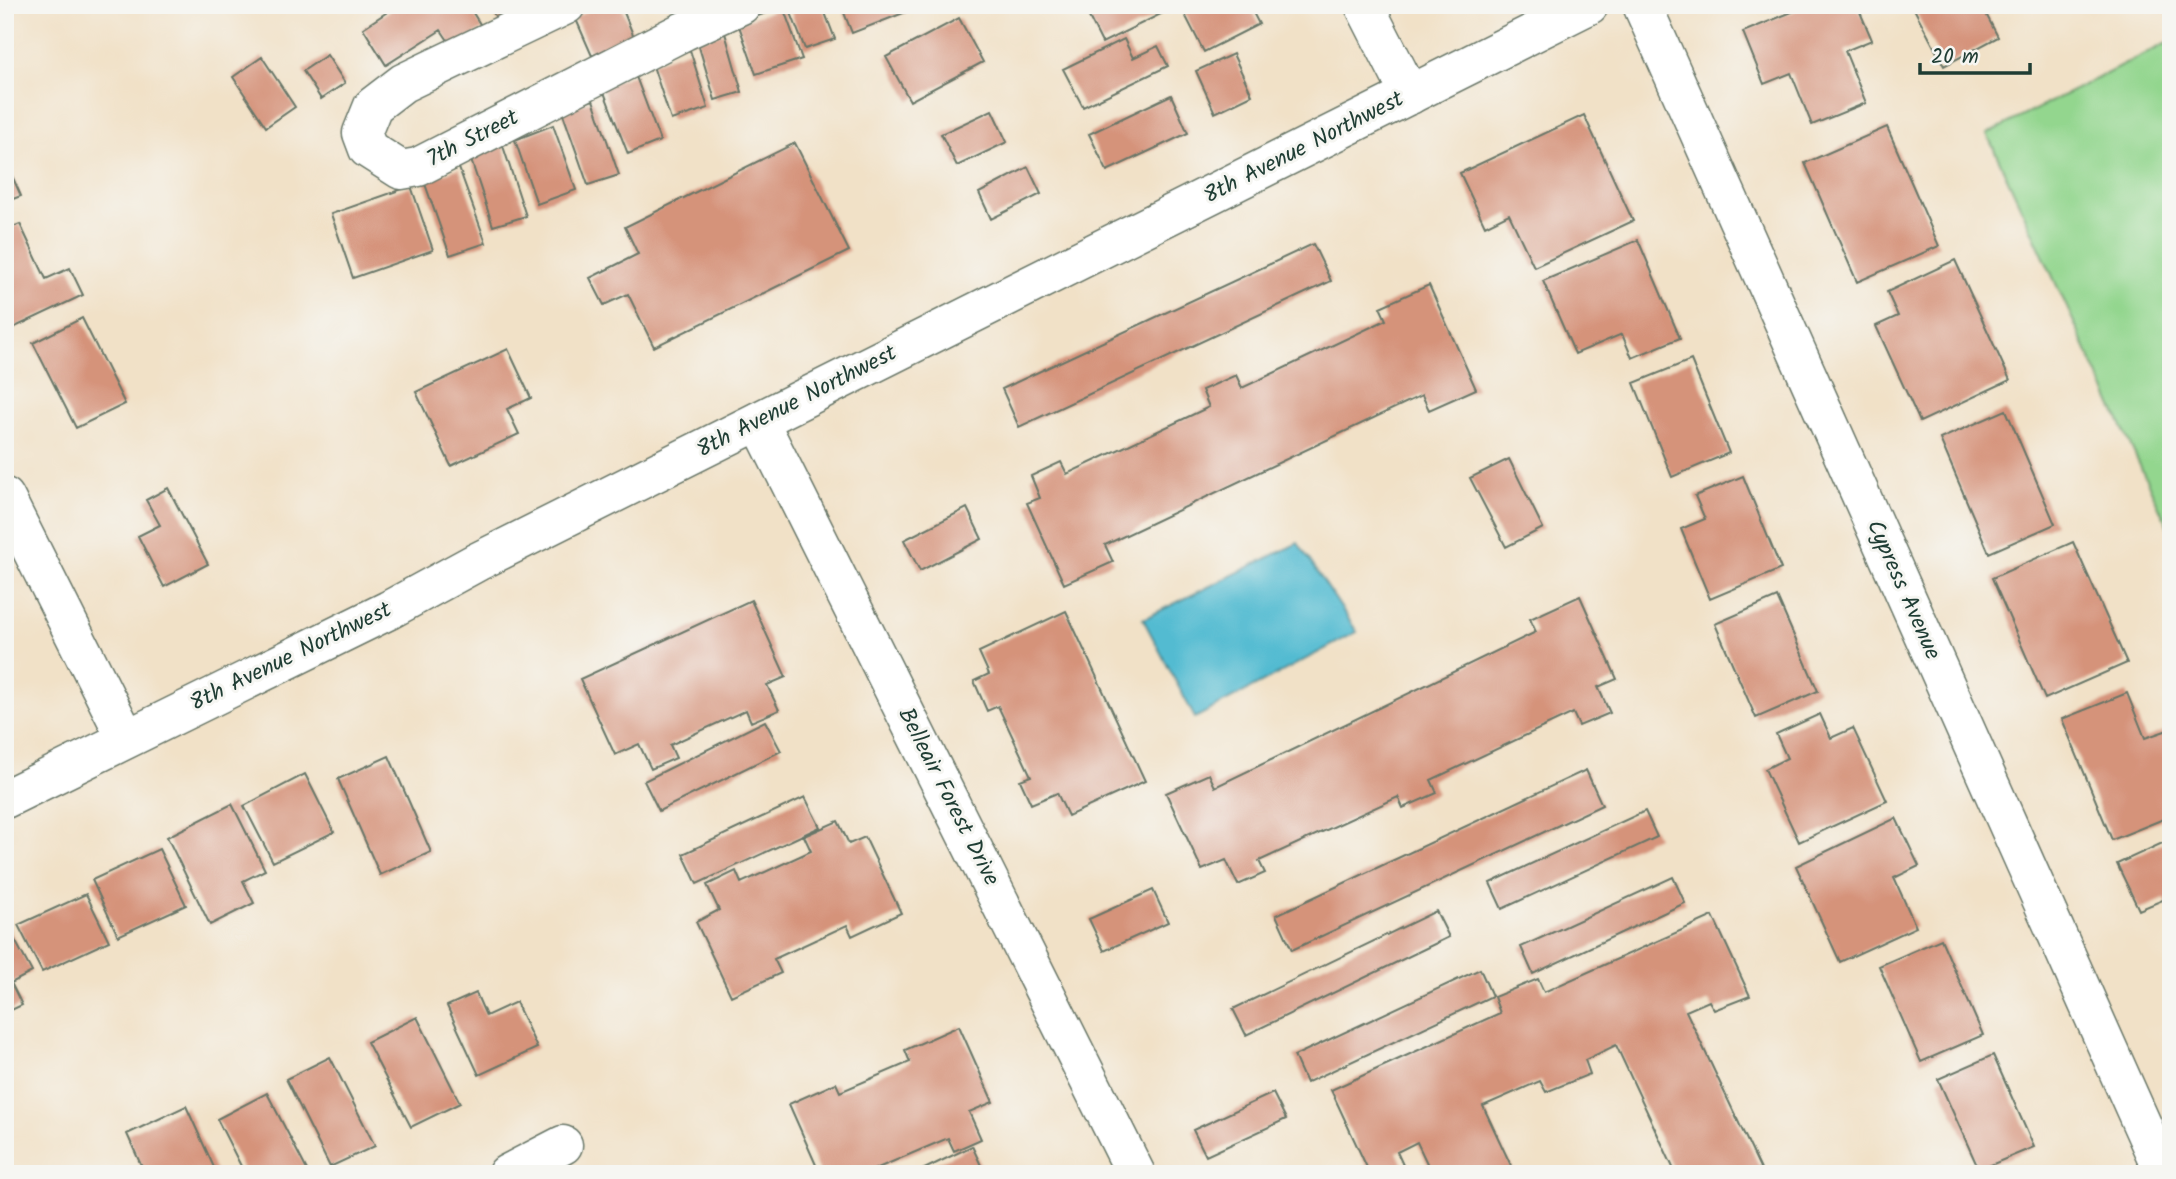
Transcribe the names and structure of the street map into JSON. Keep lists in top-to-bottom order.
{
  "streets": {
    "street": [
      "7th Street",
      "8th Avenue Northwest",
      "Cypress Avenue",
      "Belleair Forest Drive"
    ]
  },
  "crossings": [
    ["8th Avenue Northwest", "Belleair Forest Drive"]
  ],
  "scale_bar": "20 m"
}
